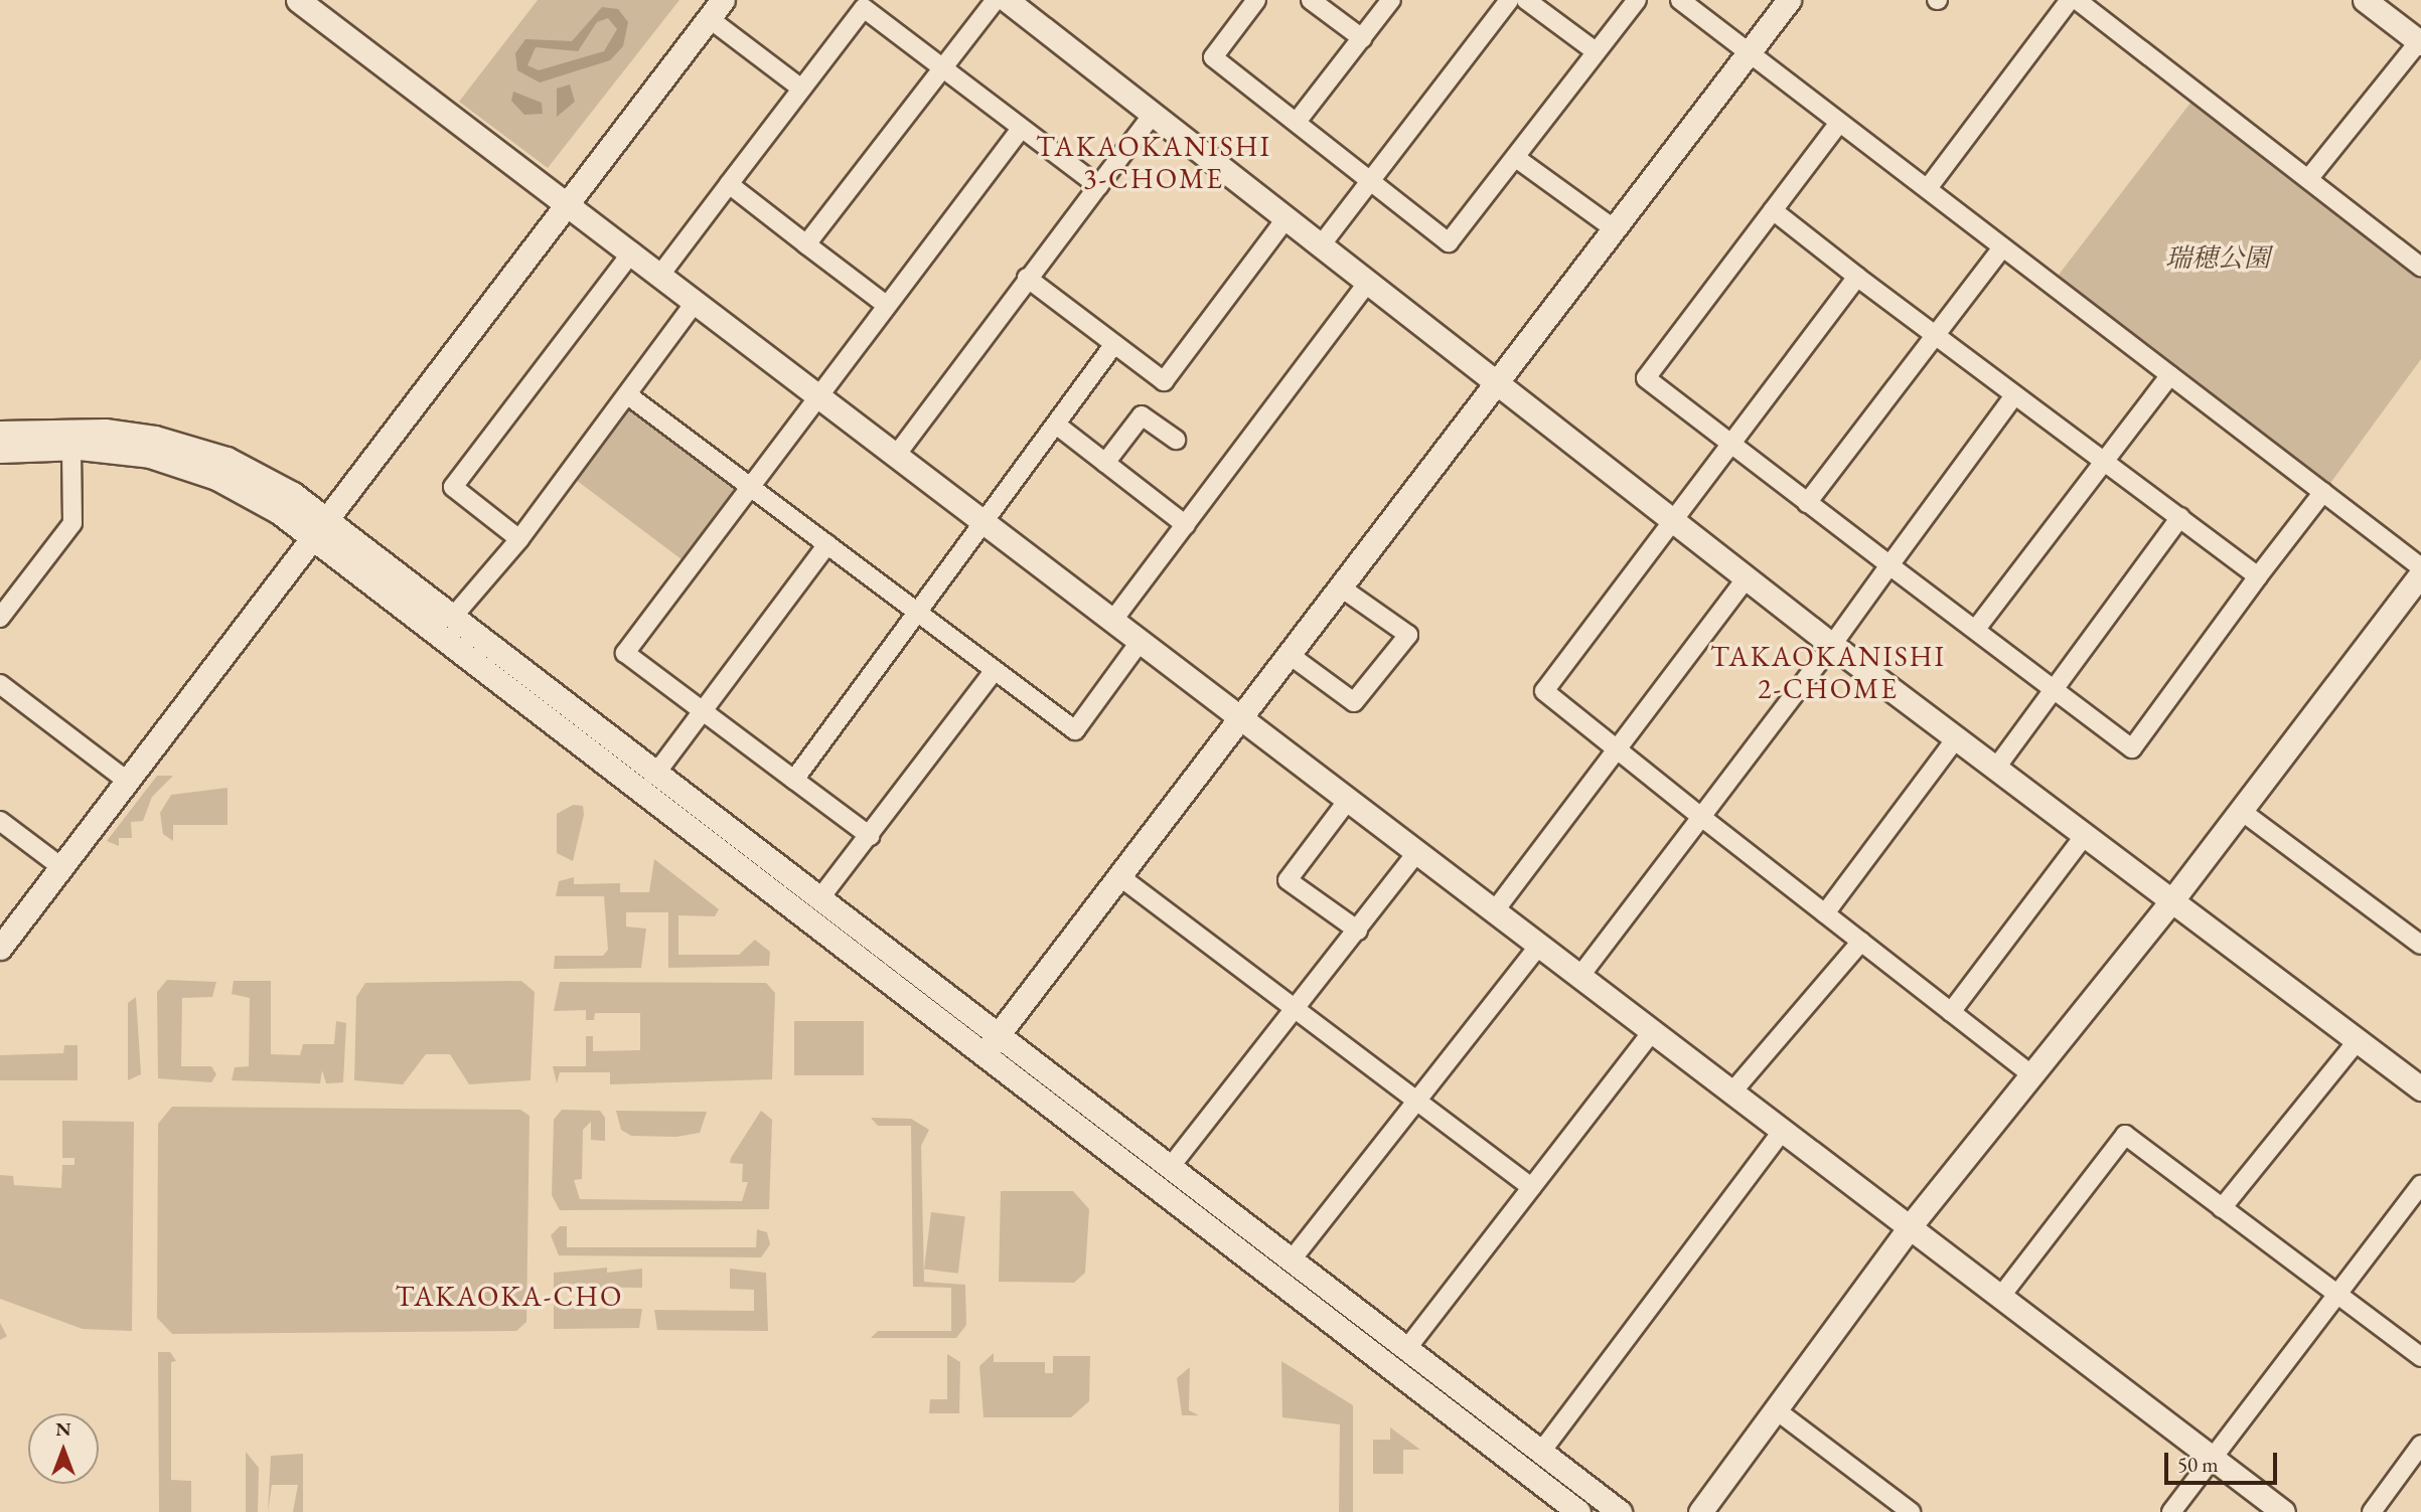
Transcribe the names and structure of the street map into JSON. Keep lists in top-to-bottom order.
{
  "districts": ["TAKAOKANISHI 3-CHOME", "TAKAOKANISHI 2-CHOME", "TAKAOKA-CHO"],
  "parks": ["瑞穂公園"],
  "scale_bar": "50 m",
  "north": "top"
}
